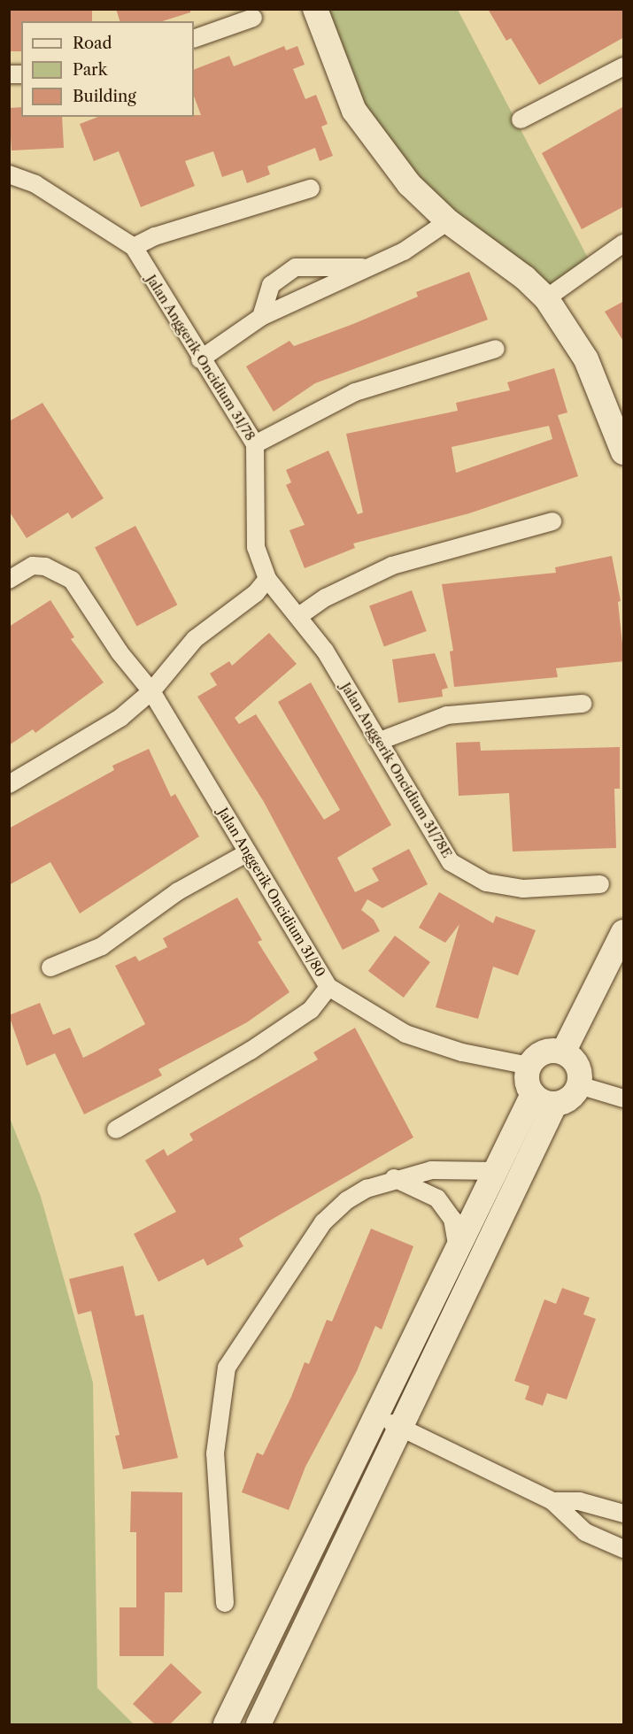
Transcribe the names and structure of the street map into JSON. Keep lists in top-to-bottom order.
{
  "streets": {
    "street": ["Jalan Anggerik Oncidium 31/78", "Jalan Anggerik Oncidium 31/78E", "Jalan Anggerik Oncidium 31/80"]
  },
  "crossings": [
    ["Jalan Anggerik Oncidium 31/78", "Jalan Anggerik Oncidium 31/78E"]
  ],
  "legend": ["Road", "Park", "Building"]
}
